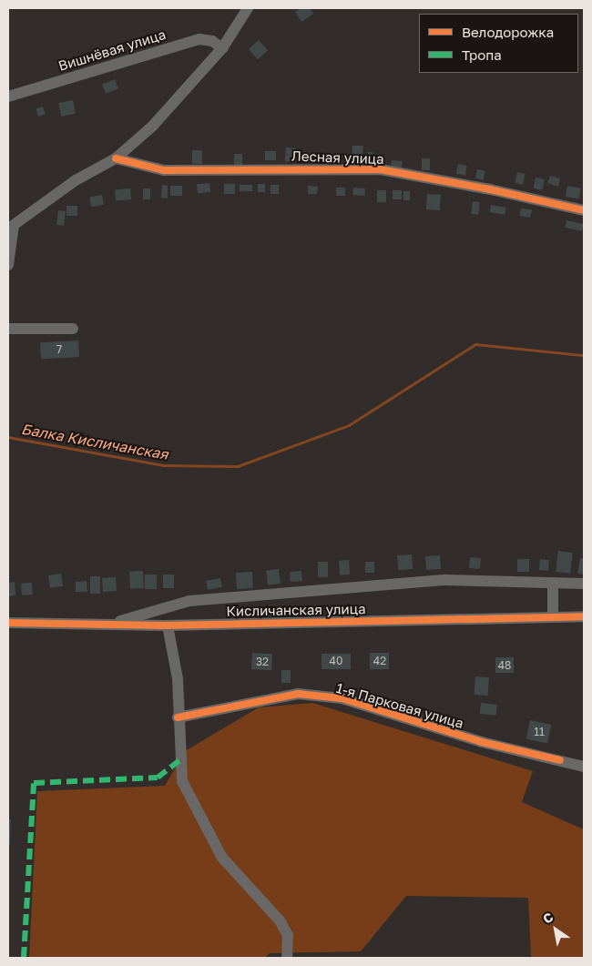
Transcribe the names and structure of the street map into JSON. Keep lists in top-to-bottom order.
{
  "streets": {
    "street": [
      "Вишнёвая улица",
      "Лесная улица",
      "Кисличанская улица",
      "1-я Парковая улица"
    ]
  },
  "water": ["Балка Кисличанская"],
  "house_numbers": [
    "7",
    "40",
    "42",
    "32",
    "48",
    "11"
  ],
  "legend": ["Велодорожка", "Тропа"],
  "north": "top left"
}
